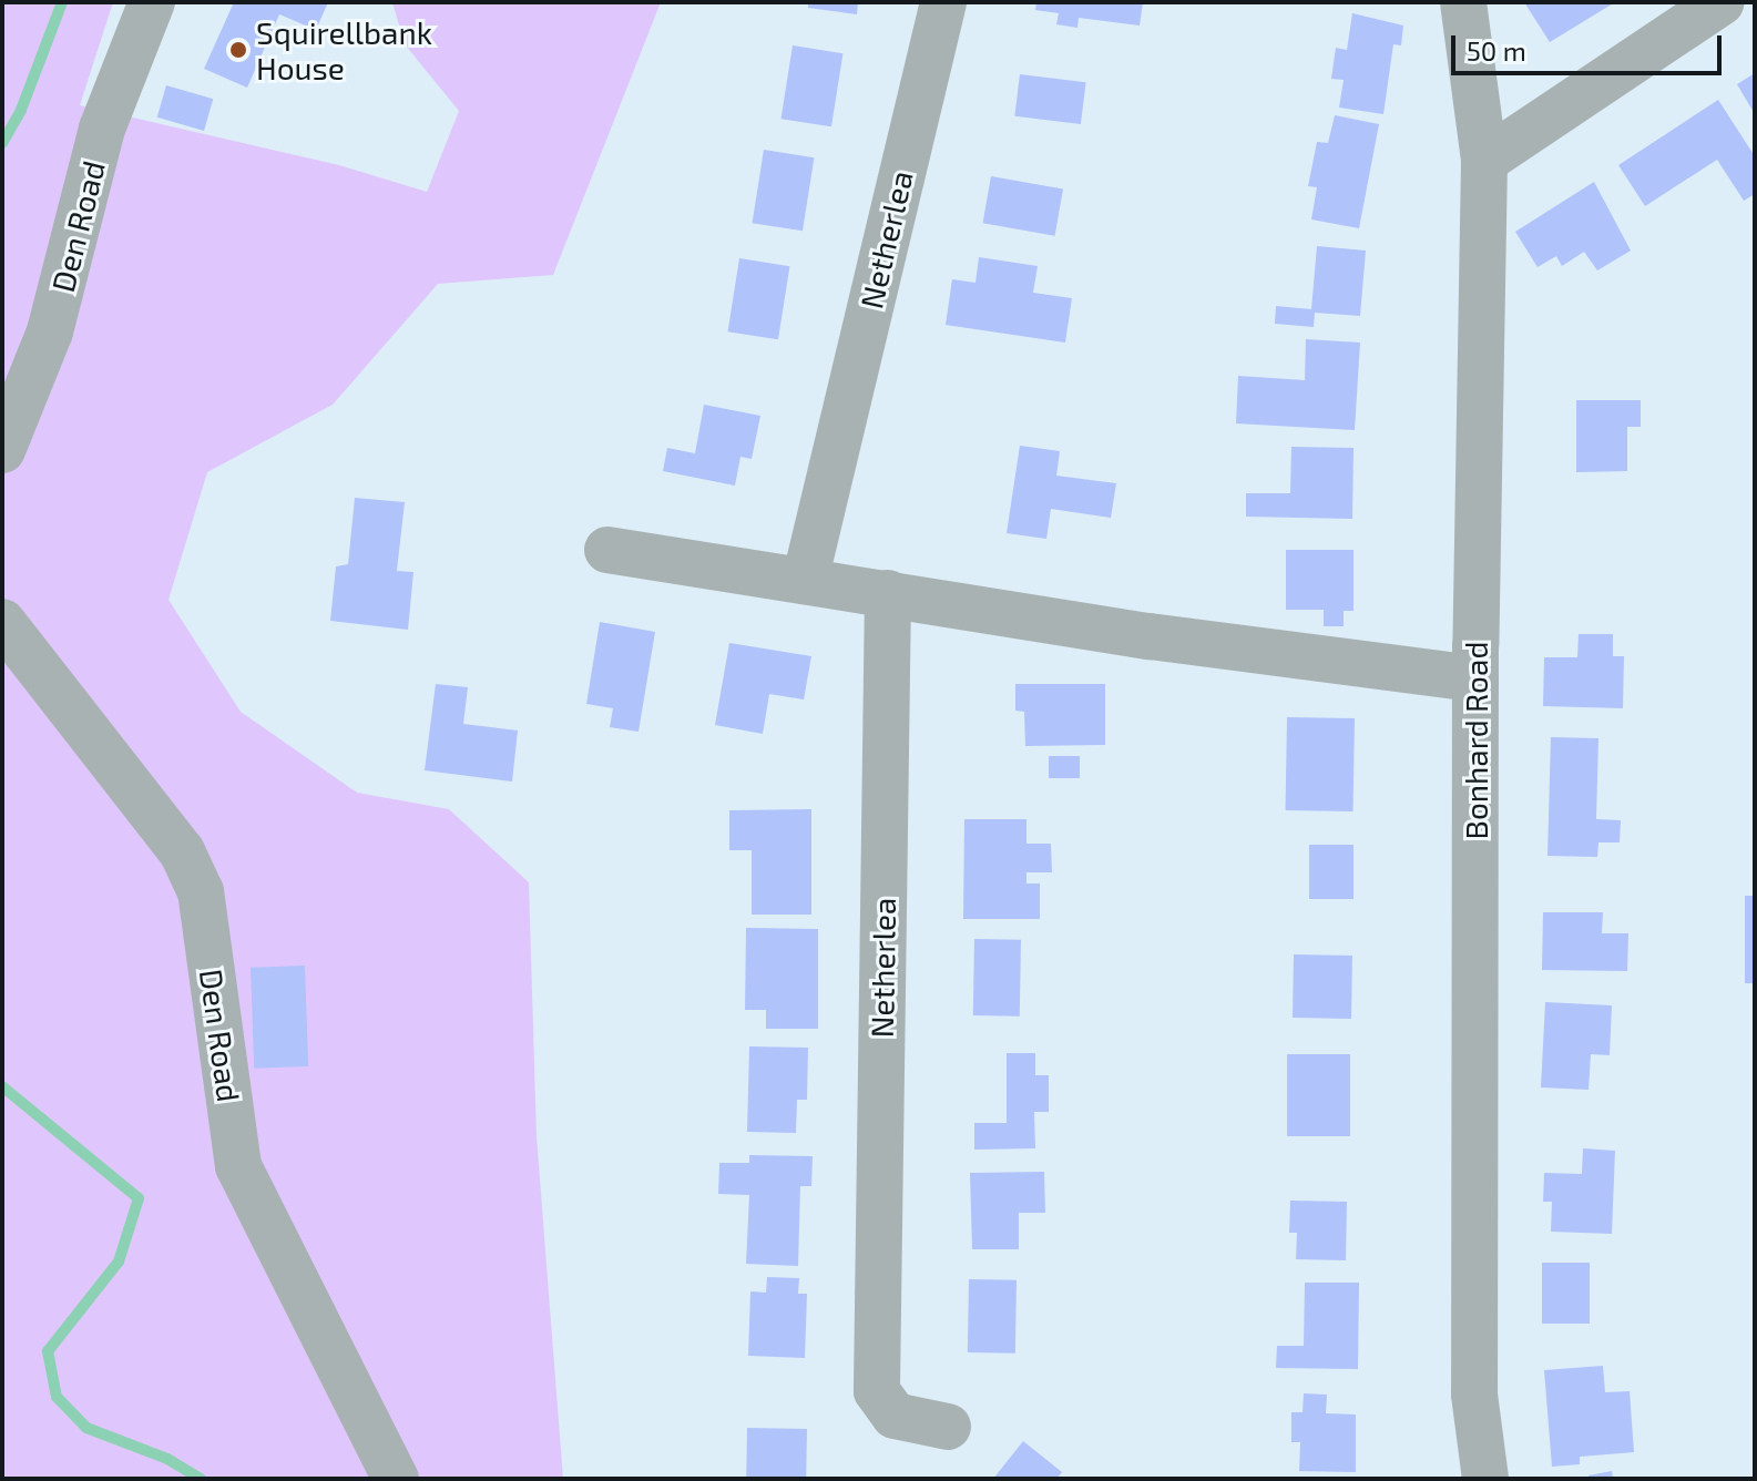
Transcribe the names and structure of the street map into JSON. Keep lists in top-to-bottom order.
{
  "streets": {
    "street": ["Den Road", "Netherlea", "Bonhard Road"]
  },
  "places": ["Squirellbank House"],
  "scale_bar": "50 m"
}
